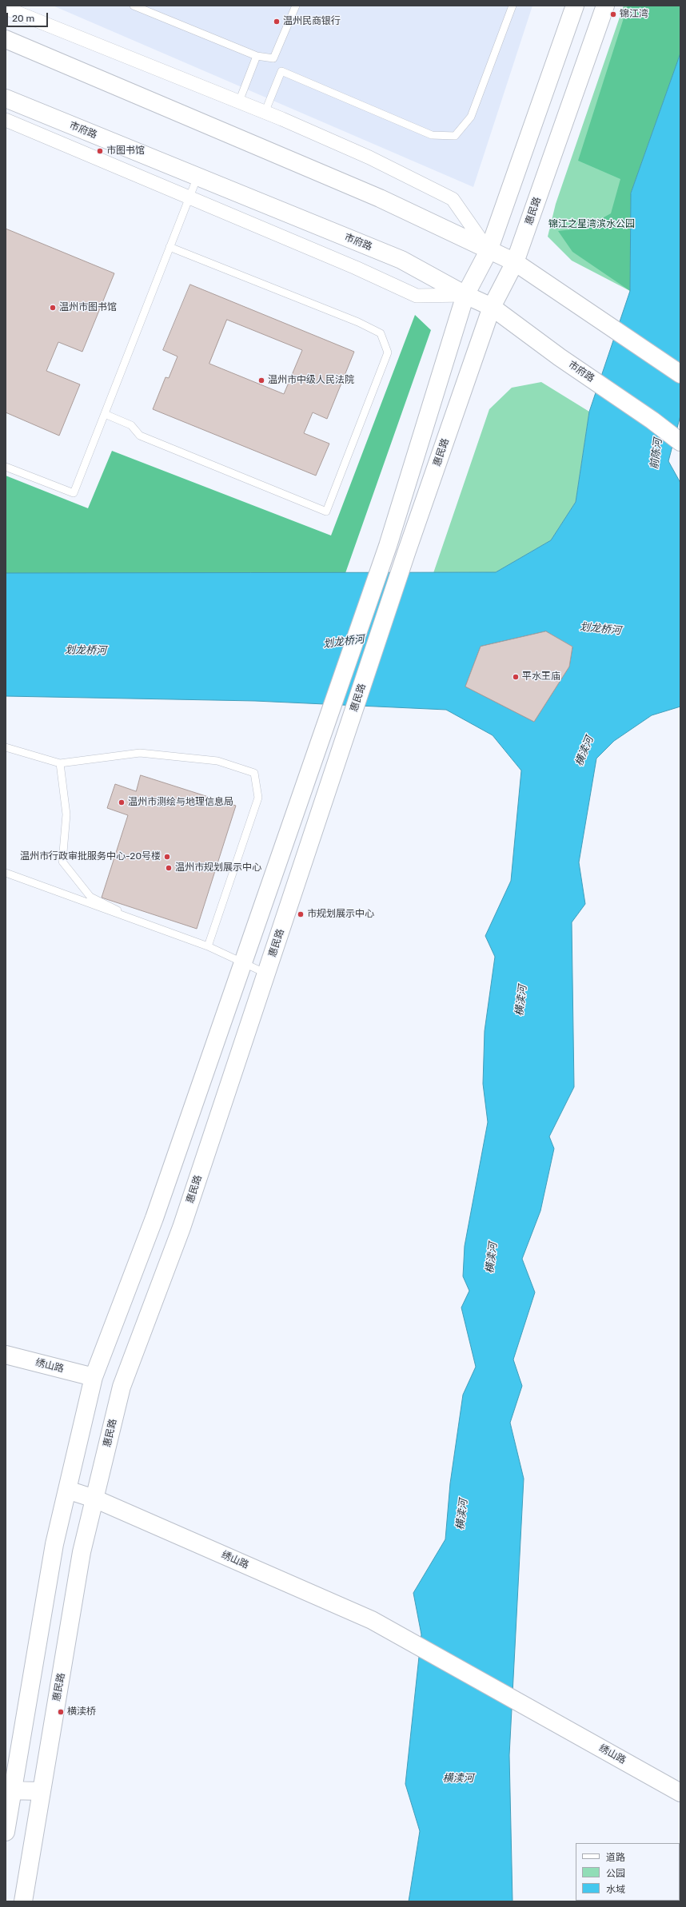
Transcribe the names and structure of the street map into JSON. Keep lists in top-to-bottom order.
{
  "streets": {
    "main road": ["市府路", "惠民路", "绣山路"]
  },
  "crossings": [
    ["市府路", "惠民路"],
    ["惠民路", "绣山路"]
  ],
  "water": ["前陈河", "划龙桥河", "横渎河"],
  "parks": ["锦江之星湾滨水公园"],
  "places": [
    "锦江湾",
    "温州民商银行",
    "市图书馆",
    "温州市图书馆",
    "温州市中级人民法院",
    "平水王庙",
    "温州市测绘与地理信息局",
    "温州市行政审批服务中心-20号楼",
    "温州市规划展示中心",
    "市规划展示中心",
    "横渎桥"
  ],
  "legend": ["道路", "公园", "水域"],
  "scale_bar": "20 m"
}
